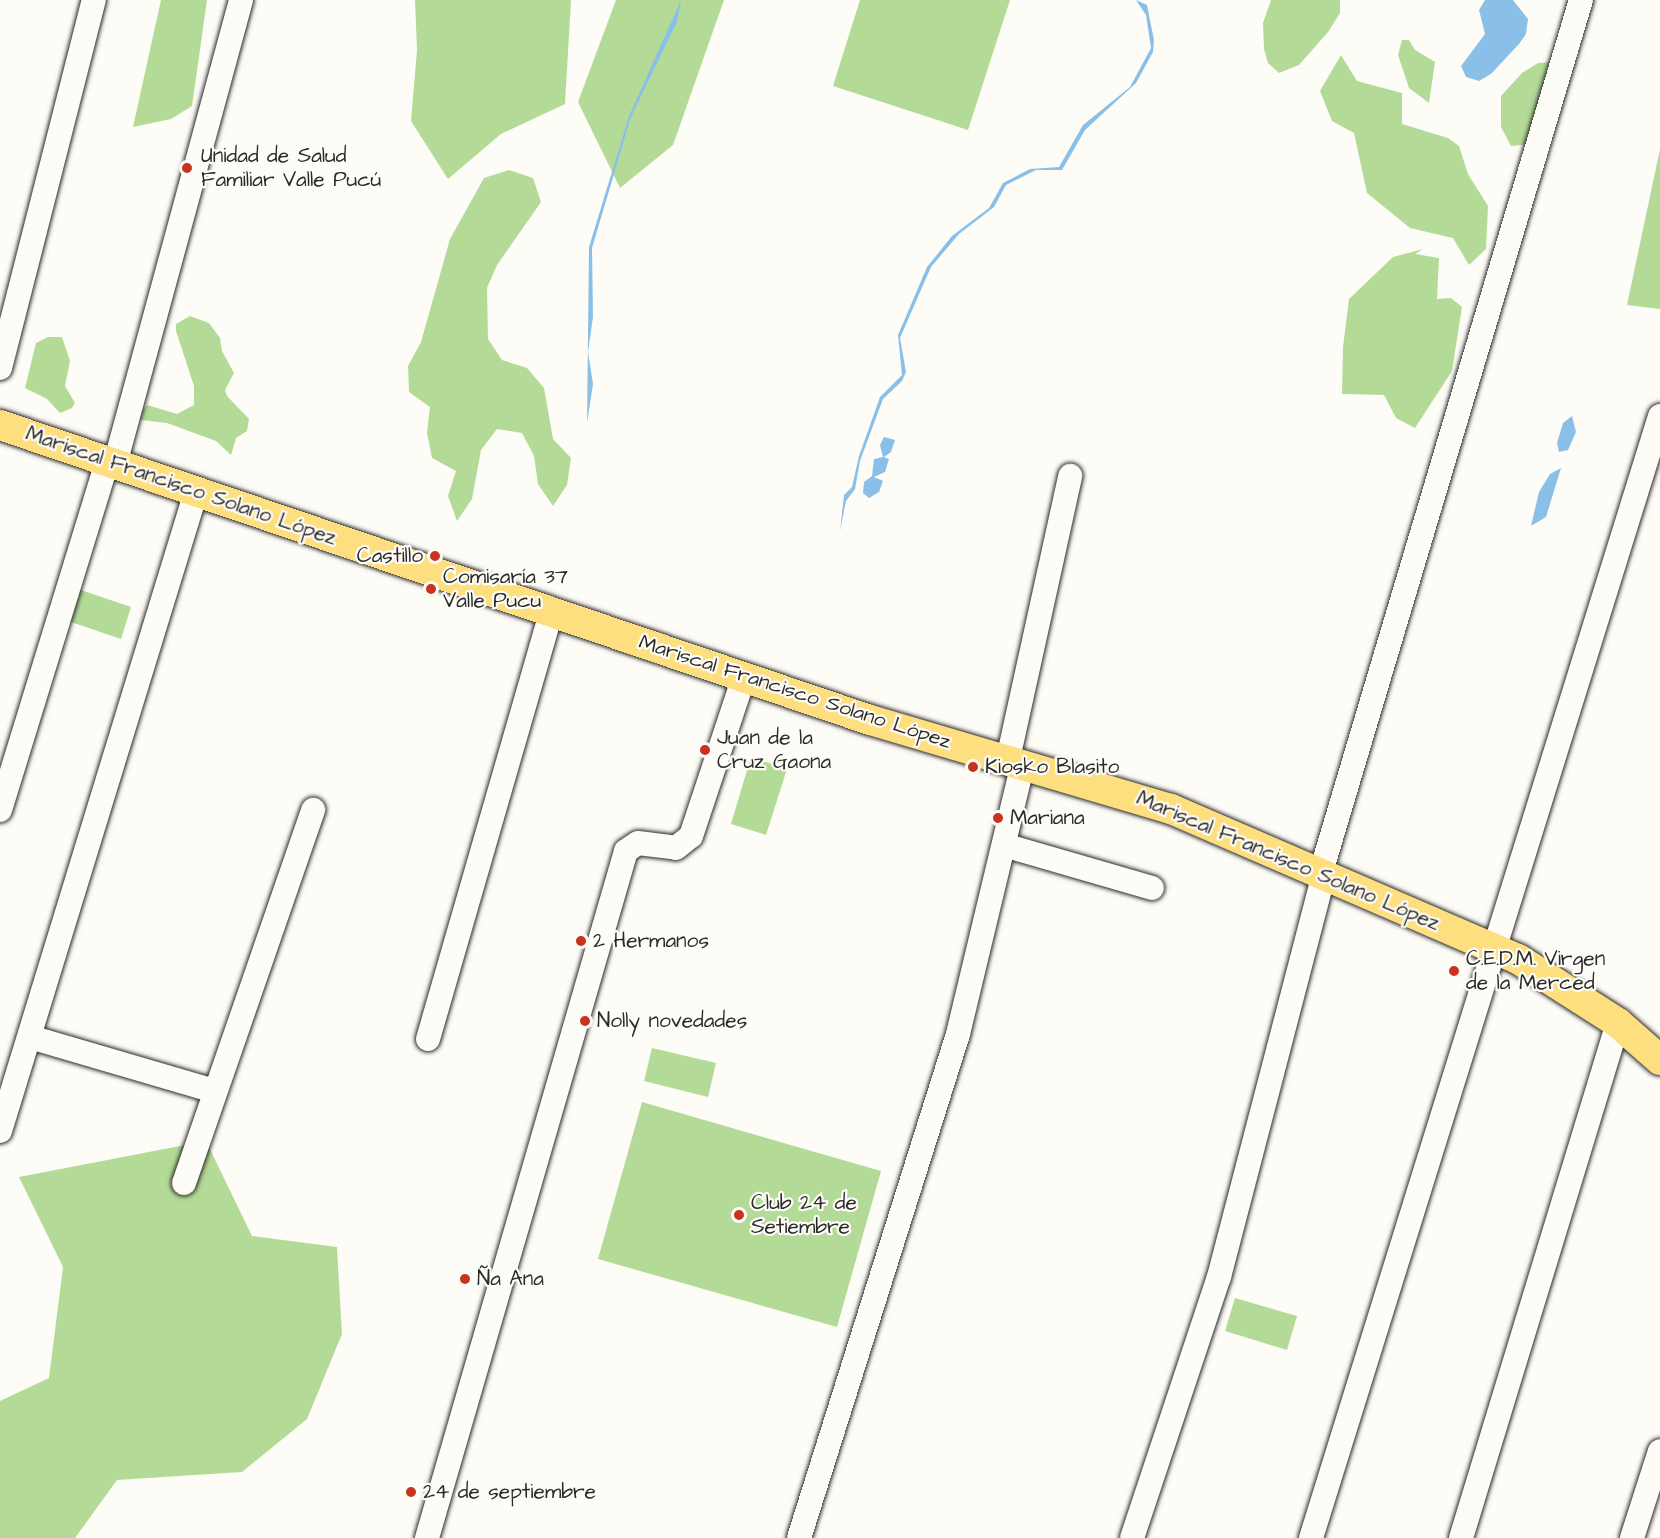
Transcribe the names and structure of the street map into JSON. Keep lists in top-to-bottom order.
{
  "streets": {
    "main road": ["Mariscal Francisco Solano López"]
  },
  "places": [
    "Unidad de Salud Familiar Valle Pucú",
    "Castillo",
    "Comisaría 37 Valle Pucu",
    "Juan de la Cruz Gaona",
    "Kiosko Blasito",
    "Mariana",
    "2 Hermanos",
    "C.E.D.M. Virgen de la Merced",
    "Nolly novedades",
    "Club 24 de Setiembre",
    "Ña Ana",
    "24 de septiembre"
  ]
}
